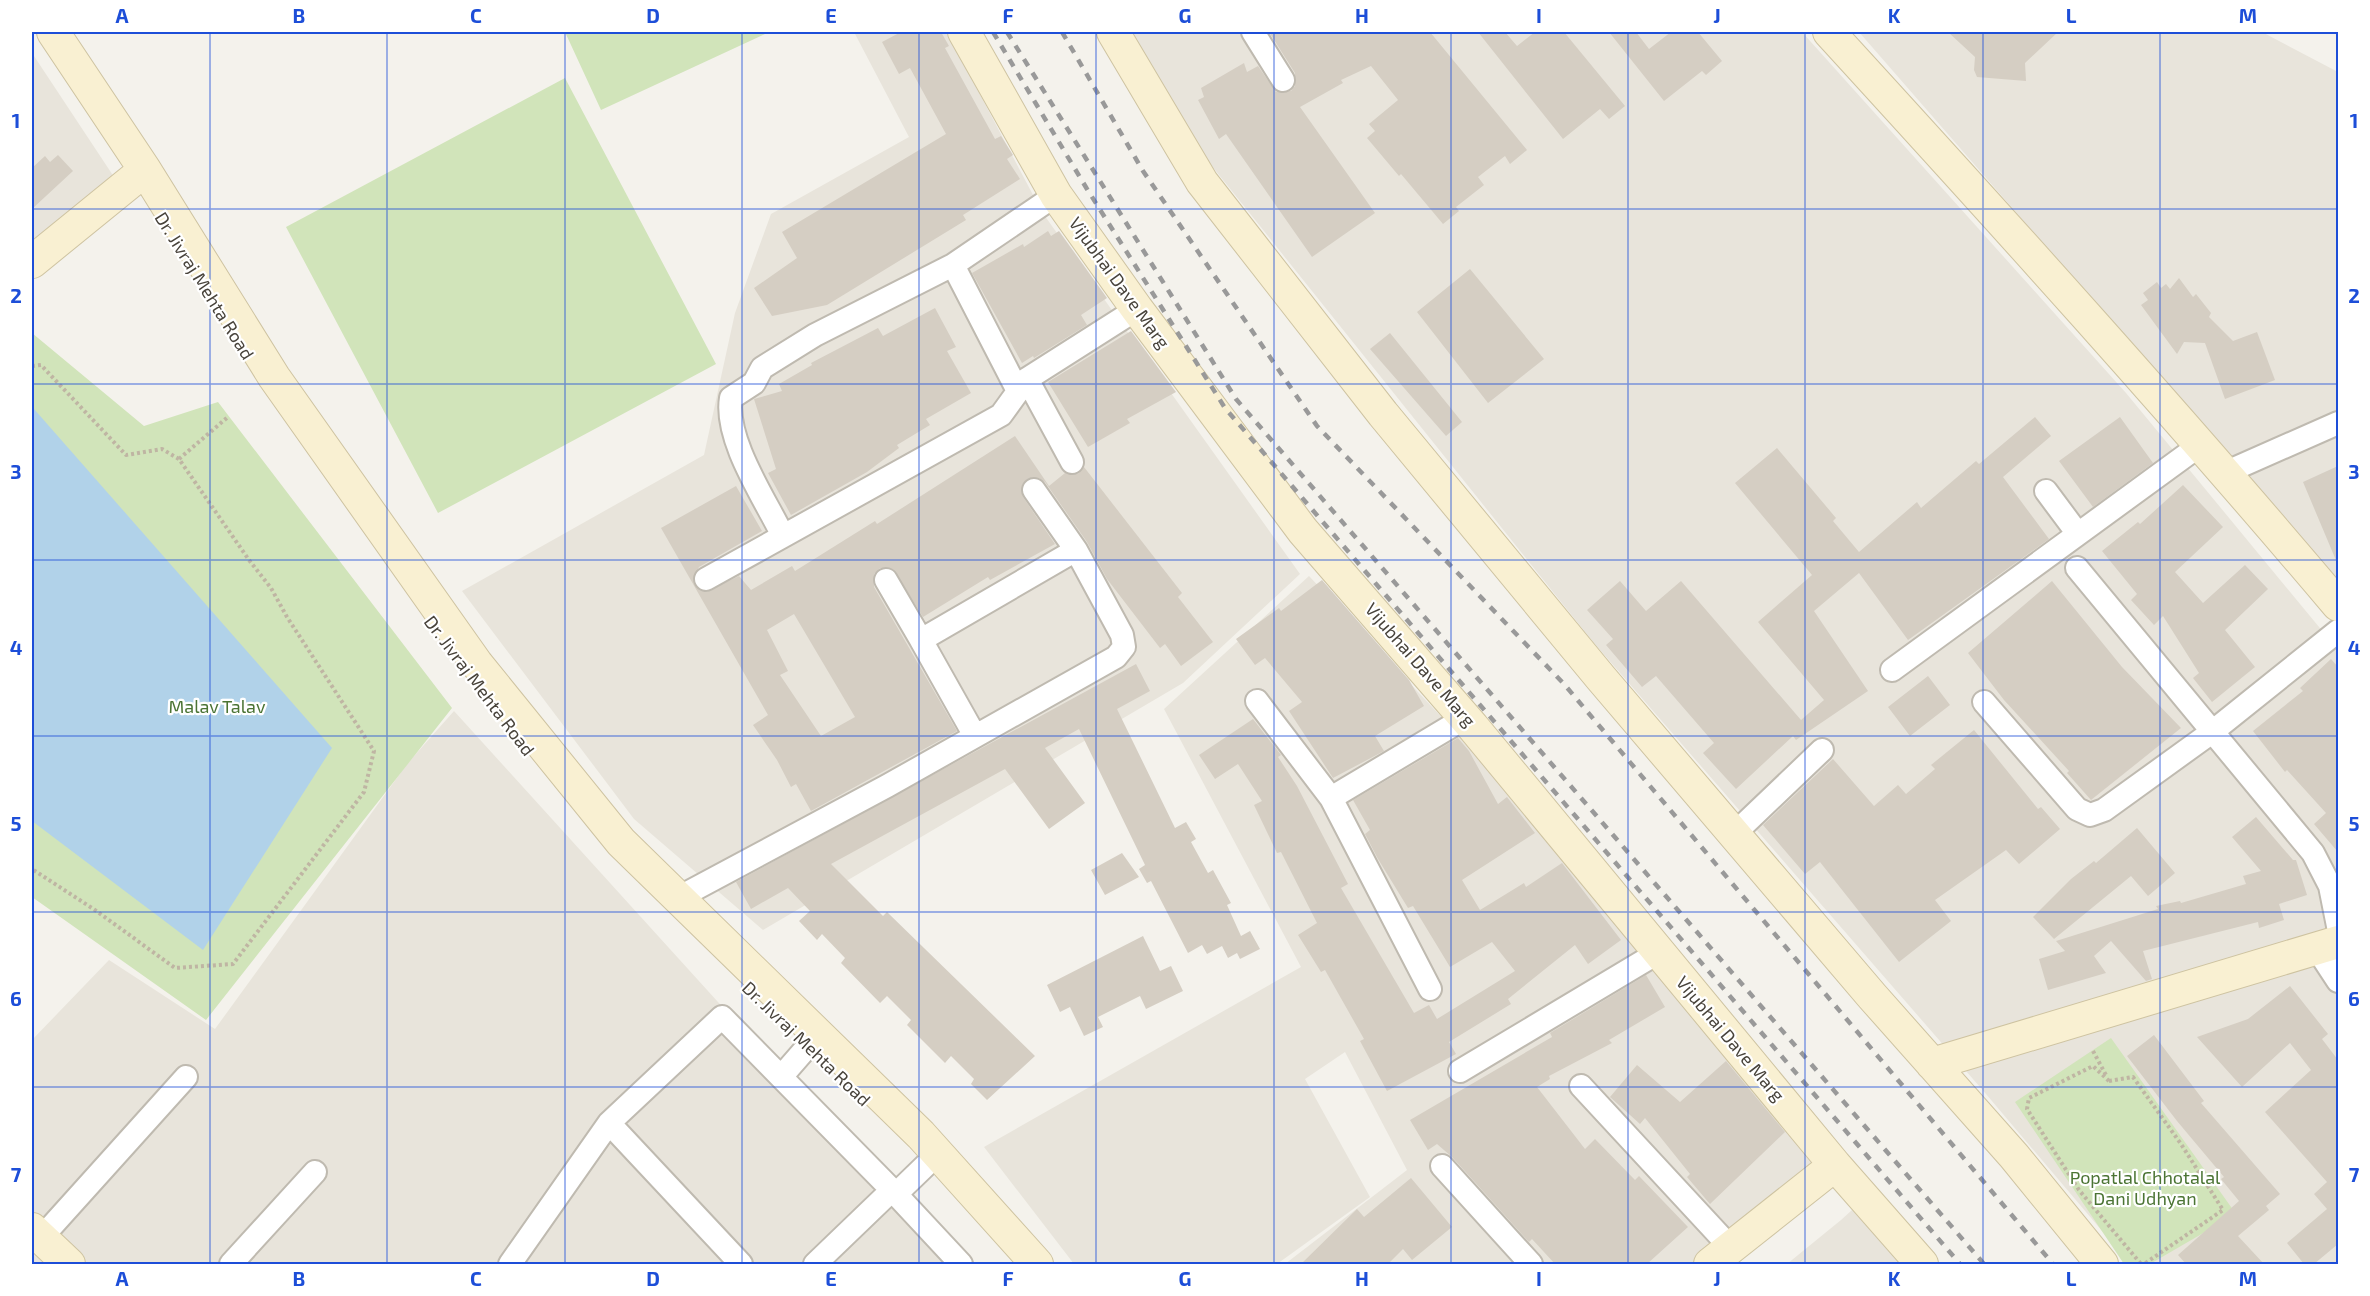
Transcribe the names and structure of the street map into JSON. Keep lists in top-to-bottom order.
{
  "streets": {
    "street": ["Vijubhai Dave Marg", "Dr. Jivraj Mehta Road"]
  },
  "parks": ["Malav Talav", "Popatlal Chhotalal Dani Udhyan"],
  "grid": {
    "columns": [
      "A",
      "B",
      "C",
      "D",
      "E",
      "F",
      "G",
      "H",
      "I",
      "J",
      "K",
      "L",
      "M"
    ],
    "rows": [
      "1",
      "2",
      "3",
      "4",
      "5",
      "6",
      "7"
    ]
  }
}
